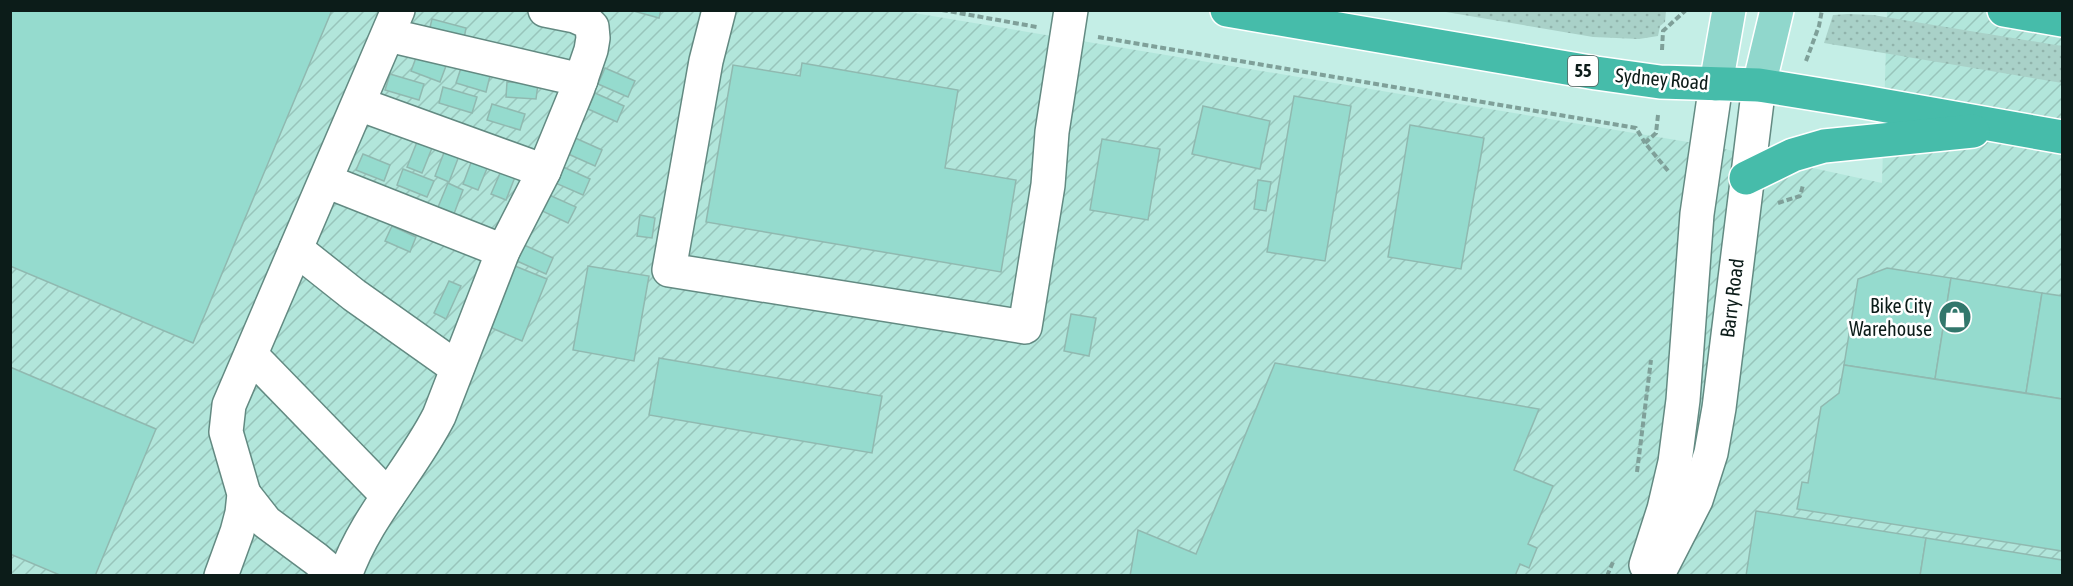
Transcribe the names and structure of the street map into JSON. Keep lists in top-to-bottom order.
{
  "streets": {
    "highway": ["55", "Sydney Road"],
    "main road": ["Barry Road"]
  },
  "crossings": [
    ["Sydney Road", "Barry Road"]
  ],
  "places": {
    "shop": ["Bike City Warehouse"]
  }
}
